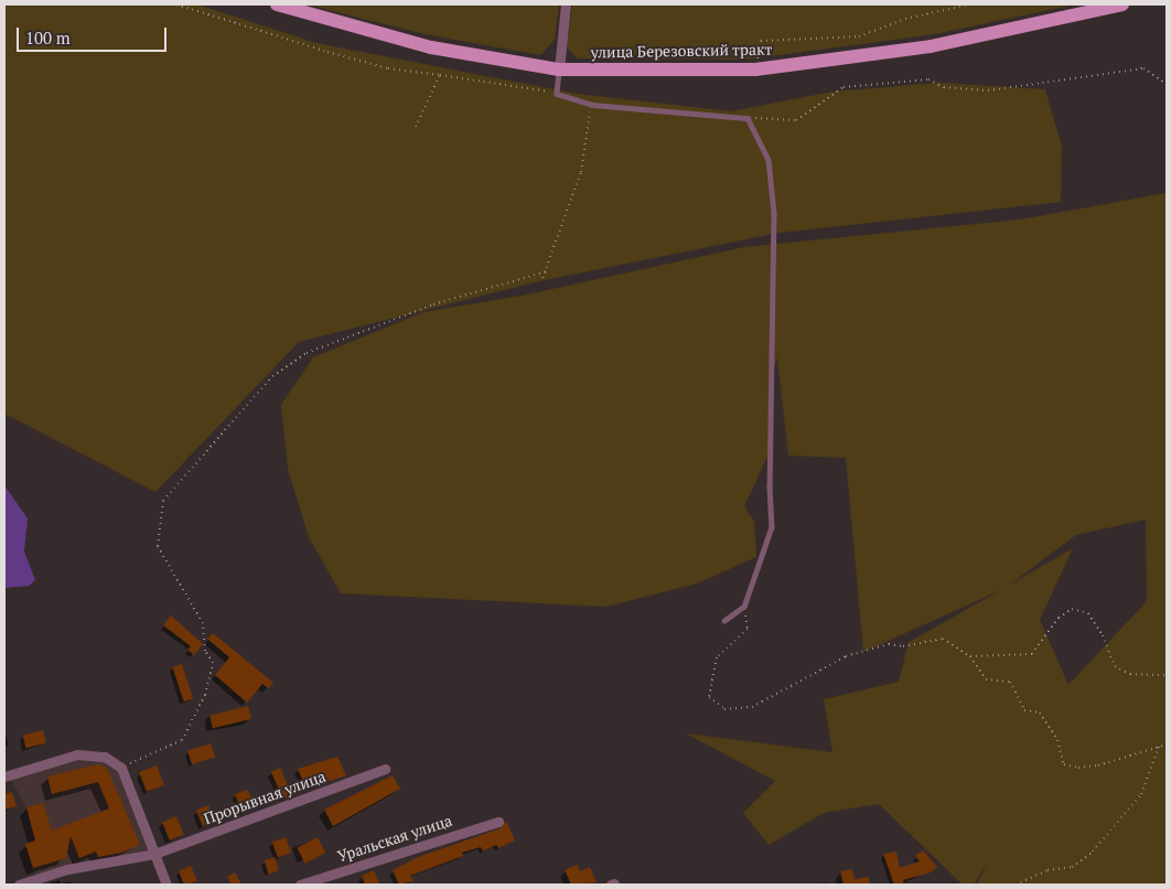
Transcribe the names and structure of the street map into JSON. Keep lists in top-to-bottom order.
{
  "streets": {
    "main road": ["улица Березовский тракт"],
    "street": ["Прорывная улица", "Уральская улица"]
  },
  "scale_bar": "100 m"
}
